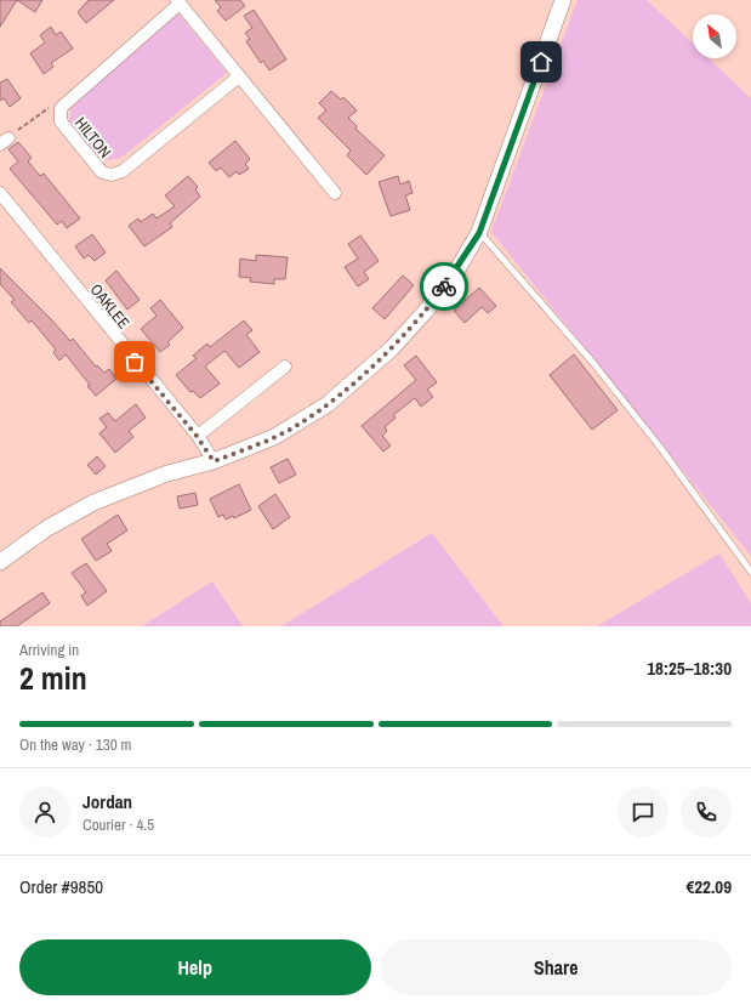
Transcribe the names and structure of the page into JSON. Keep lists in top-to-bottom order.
{
  "streets": {
    "street": ["HILTON", "OAKLEE"]
  },
  "north": "top left",
  "page": {
    "heading": ["2 min", "Arriving in", "18:25–18:30"],
    "panel": [
      "Jordan",
      "Courier · 4.5",
      "Order #9850",
      "€22.09"
    ],
    "bar": "On the way · 130 m",
    "buttons": ["Help", "Share"]
  }
}
